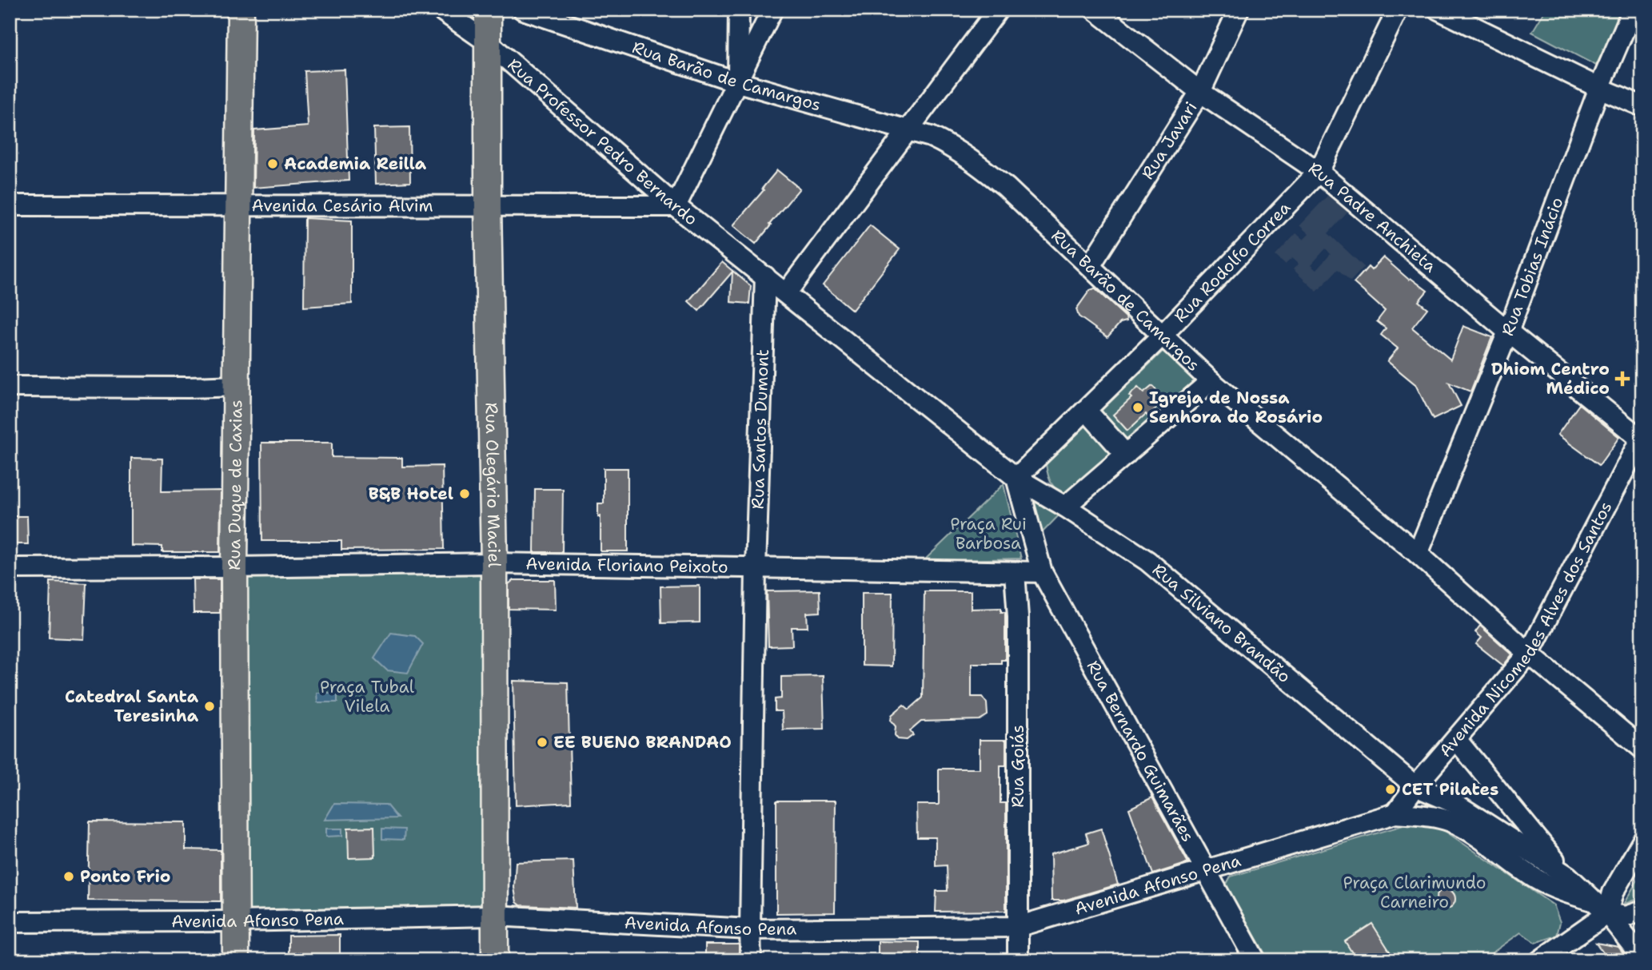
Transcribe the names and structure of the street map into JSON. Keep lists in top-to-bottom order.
{
  "streets": {
    "main road": ["Rua Duque de Caxias", "Rua Olegário Maciel"],
    "street": [
      "Rua Barão de Camargos",
      "Rua Javari",
      "Rua Professor Pedro Bernardo",
      "Avenida Cesário Alvim",
      "Rua Padre Anchieta",
      "Rua Rodolfo Correa",
      "Rua Tobias Inácio",
      "Rua Santos Dumont",
      "Avenida Floriano Peixoto",
      "Rua Silviano Brandão",
      "Avenida Nicomedes Alves dos Santos",
      "Rua Bernardo Guimarães",
      "Rua Goiás",
      "Avenida Afonso Pena"
    ]
  },
  "crossings": [
    ["Rua Barão de Camargos", "Rua Javari"],
    ["Rua Barão de Camargos", "Rua Rodolfo Correa"],
    ["Rua Barão de Camargos", "Rua Tobias Inácio"],
    ["Rua Barão de Camargos", "Avenida Nicomedes Alves dos Santos"],
    ["Rua Javari", "Rua Padre Anchieta"],
    ["Rua Professor Pedro Bernardo", "Avenida Cesário Alvim"],
    ["Rua Professor Pedro Bernardo", "Rua Santos Dumont"],
    ["Rua Professor Pedro Bernardo", "Rua Olegário Maciel"],
    ["Avenida Cesário Alvim", "Rua Duque de Caxias"],
    ["Avenida Cesário Alvim", "Rua Olegário Maciel"],
    ["Rua Padre Anchieta", "Rua Rodolfo Correa"],
    ["Rua Padre Anchieta", "Rua Tobias Inácio"],
    ["Rua Padre Anchieta", "Avenida Nicomedes Alves dos Santos"],
    ["Rua Rodolfo Correa", "Rua Silviano Brandão"],
    ["Rua Rodolfo Correa", "Rua Bernardo Guimarães"],
    ["Rua Santos Dumont", "Avenida Floriano Peixoto"],
    ["Rua Santos Dumont", "Avenida Afonso Pena"],
    ["Rua Duque de Caxias", "Avenida Floriano Peixoto"],
    ["Rua Duque de Caxias", "Avenida Afonso Pena"],
    ["Rua Olegário Maciel", "Avenida Floriano Peixoto"],
    ["Rua Olegário Maciel", "Avenida Afonso Pena"],
    ["Avenida Floriano Peixoto", "Rua Bernardo Guimarães"],
    ["Avenida Floriano Peixoto", "Rua Goiás"],
    ["Rua Silviano Brandão", "Avenida Nicomedes Alves dos Santos"],
    ["Rua Silviano Brandão", "Rua Bernardo Guimarães"],
    ["Avenida Nicomedes Alves dos Santos", "Avenida Afonso Pena"],
    ["Rua Bernardo Guimarães", "Avenida Afonso Pena"],
    ["Rua Goiás", "Avenida Afonso Pena"]
  ],
  "parks": ["Praça Rui Barbosa", "Praça Tubal Vilela", "Praça Clarimundo Carneiro"],
  "places": {
    "other": [
      "Academia Reilla",
      "Igreja de Nossa Senhora do Rosário",
      "B&B Hotel",
      "Catedral Santa Teresinha",
      "EE BUENO BRANDAO",
      "CET Pilates",
      "Ponto Frio"
    ],
    "health": ["Dhiom Centro Médico"]
  }
}
